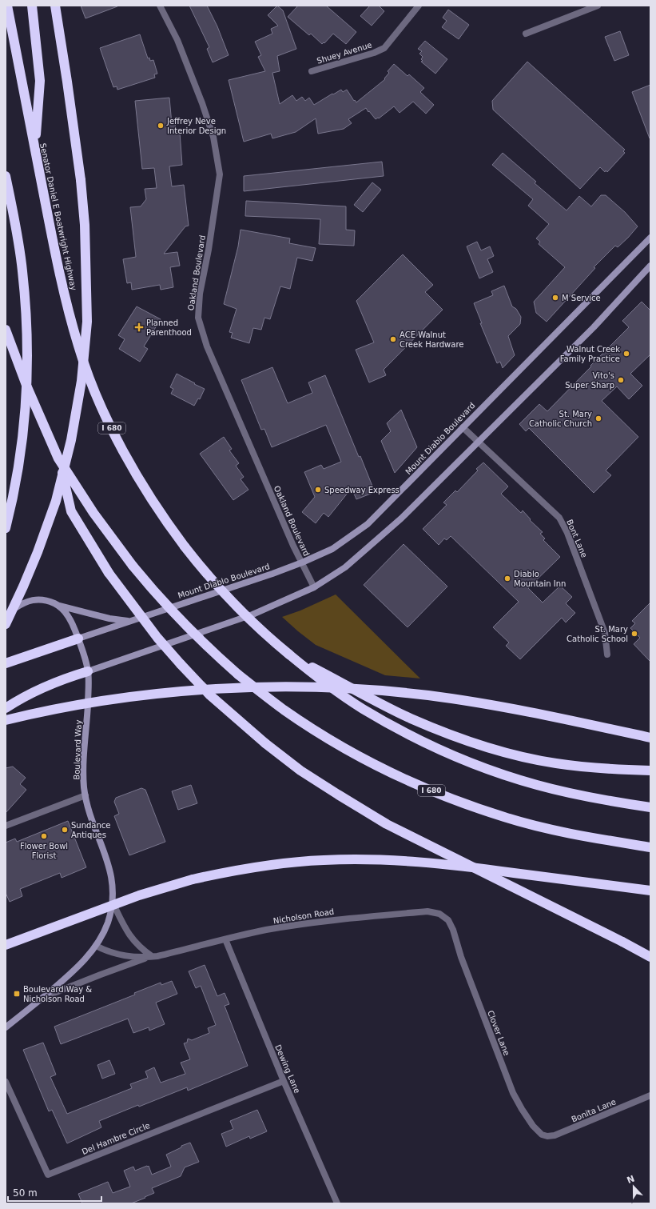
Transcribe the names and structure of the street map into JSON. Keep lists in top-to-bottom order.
{
  "streets": {
    "highway": ["Senator Daniel E Boatwright Highway", "I 680"],
    "main road": ["Mount Diablo Boulevard", "Boulevard Way"],
    "street": [
      "Shuey Avenue",
      "Oakland Boulevard",
      "Bont Lane",
      "Nicholson Road",
      "Clover Lane",
      "Dewing Lane",
      "Bonita Lane",
      "Del Hambre Circle"
    ]
  },
  "crossings": [
    ["Oakland Boulevard", "Mount Diablo Boulevard"],
    ["Mount Diablo Boulevard", "Bont Lane"],
    ["Mount Diablo Boulevard", "Boulevard Way"],
    ["Boulevard Way", "Nicholson Road"],
    ["Nicholson Road", "Clover Lane"],
    ["Nicholson Road", "Dewing Lane"],
    ["Clover Lane", "Bonita Lane"],
    ["Dewing Lane", "Del Hambre Circle"]
  ],
  "places": {
    "other": [
      "Jeffrey Neve Interior Design",
      "M Service",
      "ACE Walnut Creek Hardware",
      "Walnut Creek Family Practice",
      "Vito's Super Sharp",
      "St. Mary Catholic Church",
      "Speedway Express",
      "Diablo Mountain Inn",
      "St. Mary Catholic School",
      "Sundance Antiques",
      "Flower Bowl Florist"
    ],
    "health": ["Planned Parenthood"],
    "transit": ["Boulevard Way & Nicholson Road"]
  },
  "scale_bar": "50 m",
  "north": "top"
}
